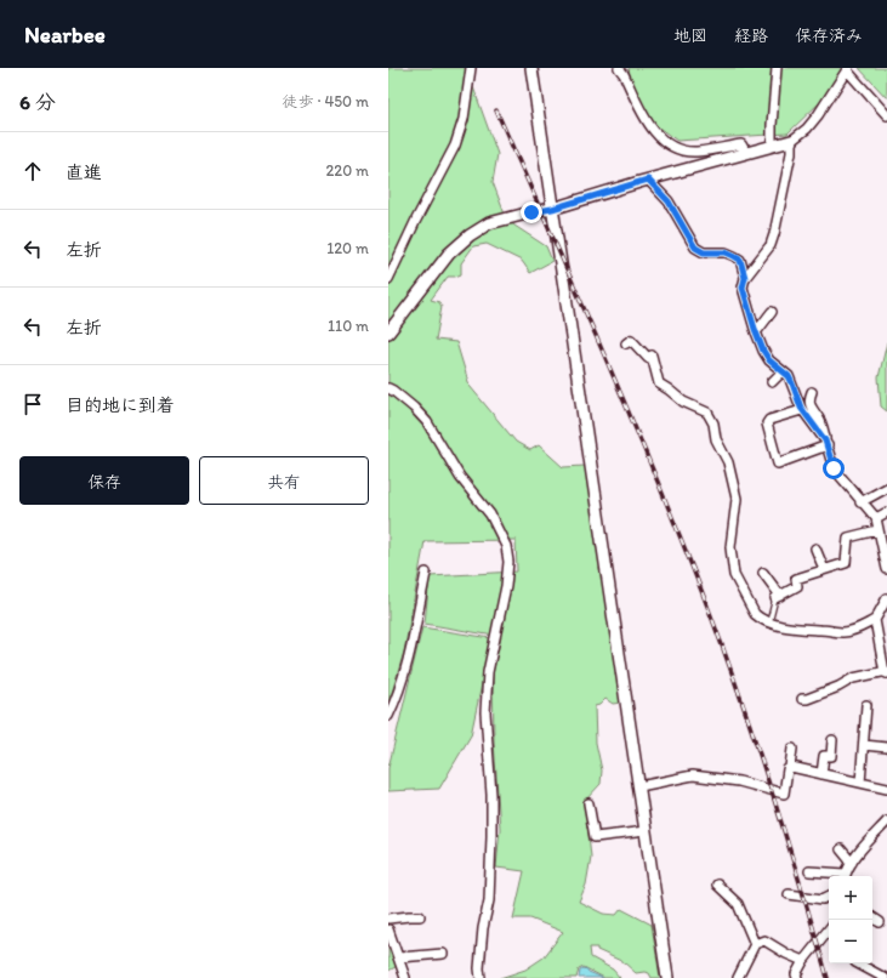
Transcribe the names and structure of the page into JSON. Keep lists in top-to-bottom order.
{
  "page": {
    "header": "Nearbee",
    "nav": ["地図", "経路", "保存済み"],
    "heading": ["6 分", "徒歩 · 450 m"],
    "list": [
      ["直進", "220 m"],
      ["左折", "120 m"],
      ["左折", "110 m"],
      "目的地に到着"
    ],
    "buttons": ["保存", "共有"],
    "map_buttons": ["+", "−"]
  }
}
